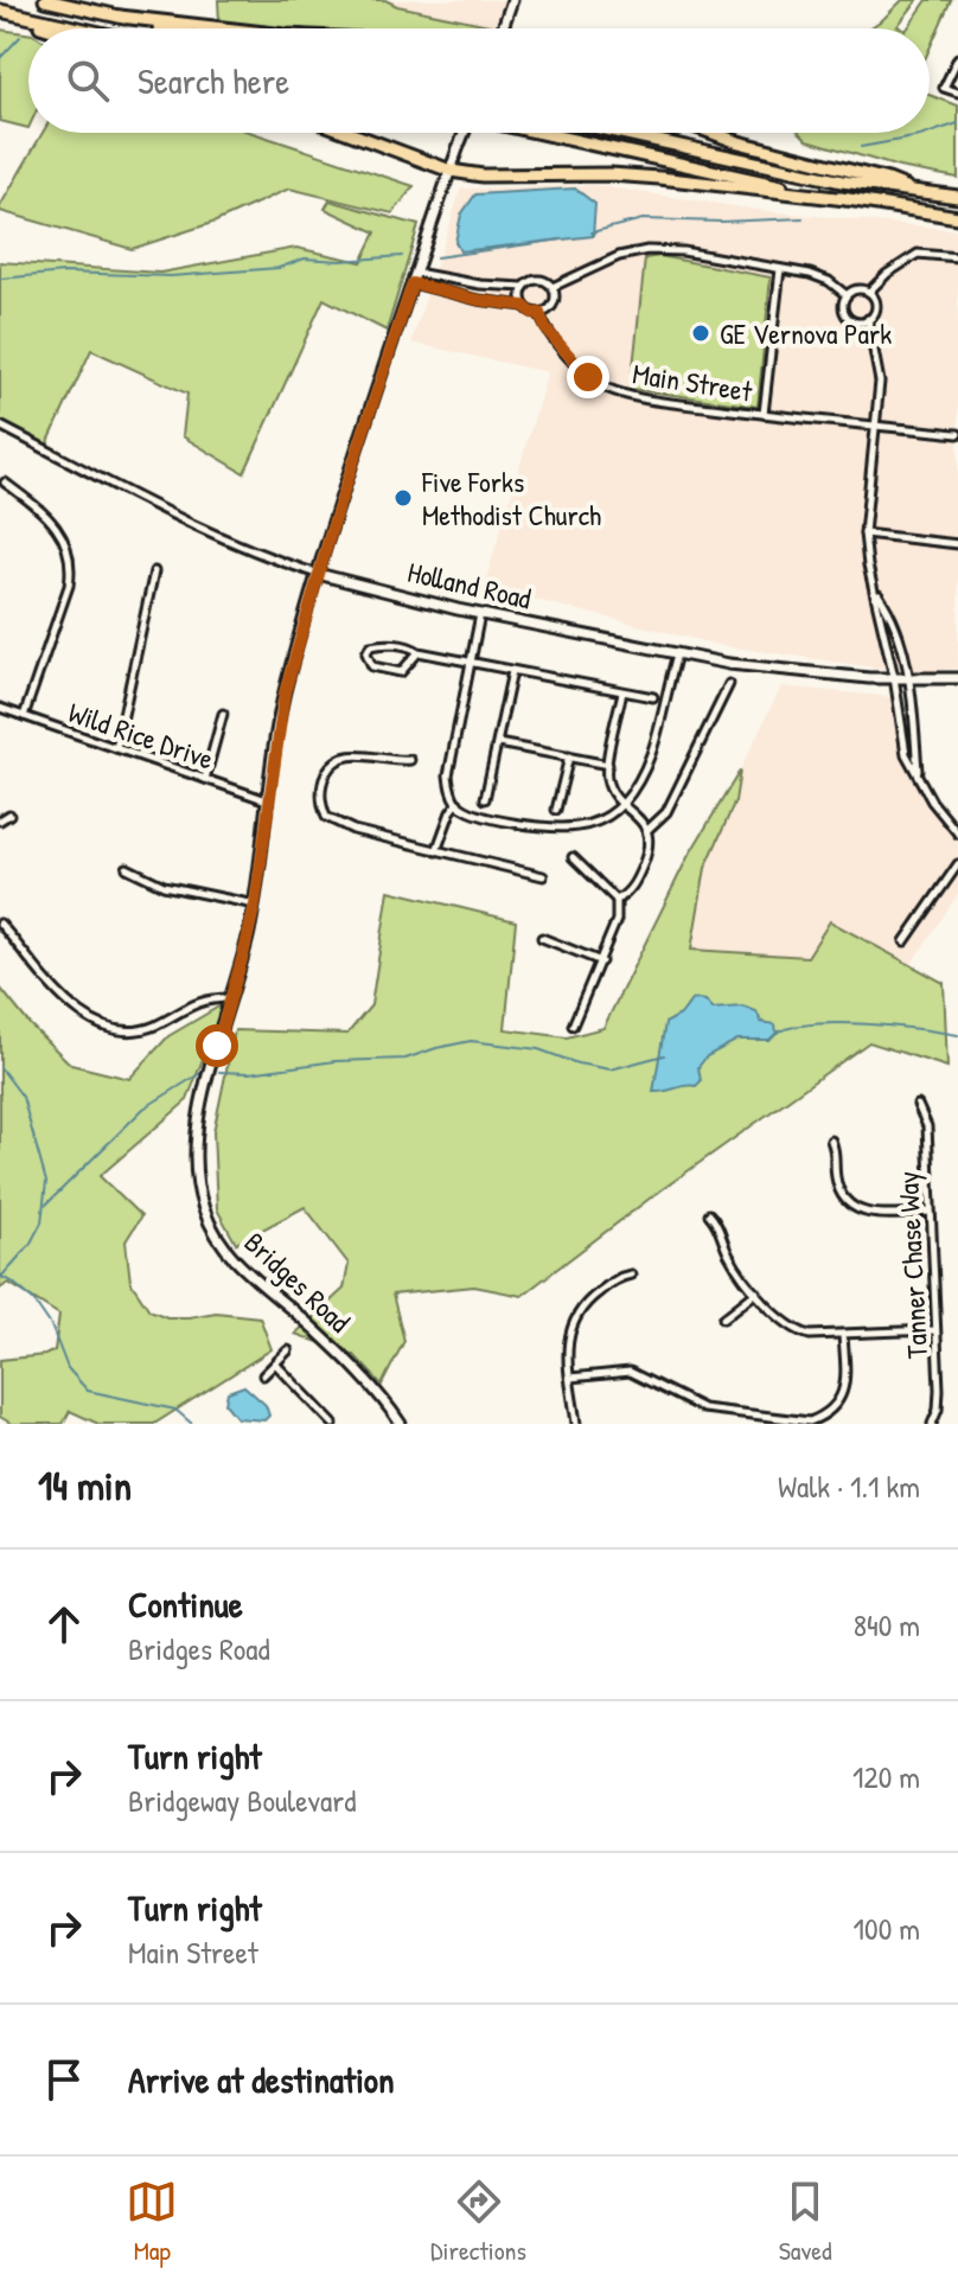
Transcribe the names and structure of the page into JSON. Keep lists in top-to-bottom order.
{
  "streets": {
    "main road": ["Holland Road", "Bridges Road"],
    "street": ["Main Street", "Wild Rice Drive", "Tanner Chase Way"]
  },
  "crossings": [
    ["Holland Road", "Bridges Road"],
    ["Wild Rice Drive", "Bridges Road"]
  ],
  "places": ["GE Vernova Park", "Five Forks Methodist Church"],
  "page": {
    "search": "Search here",
    "heading": ["14 min", "Walk · 1.1 km"],
    "list": [
      ["Continue", "Bridges Road", "840 m"],
      ["Turn right", "Bridgeway Boulevard", "120 m"],
      ["Turn right", "Main Street", "100 m"],
      "Arrive at destination"
    ],
    "nav": ["Map", "Directions", "Saved"]
  }
}
